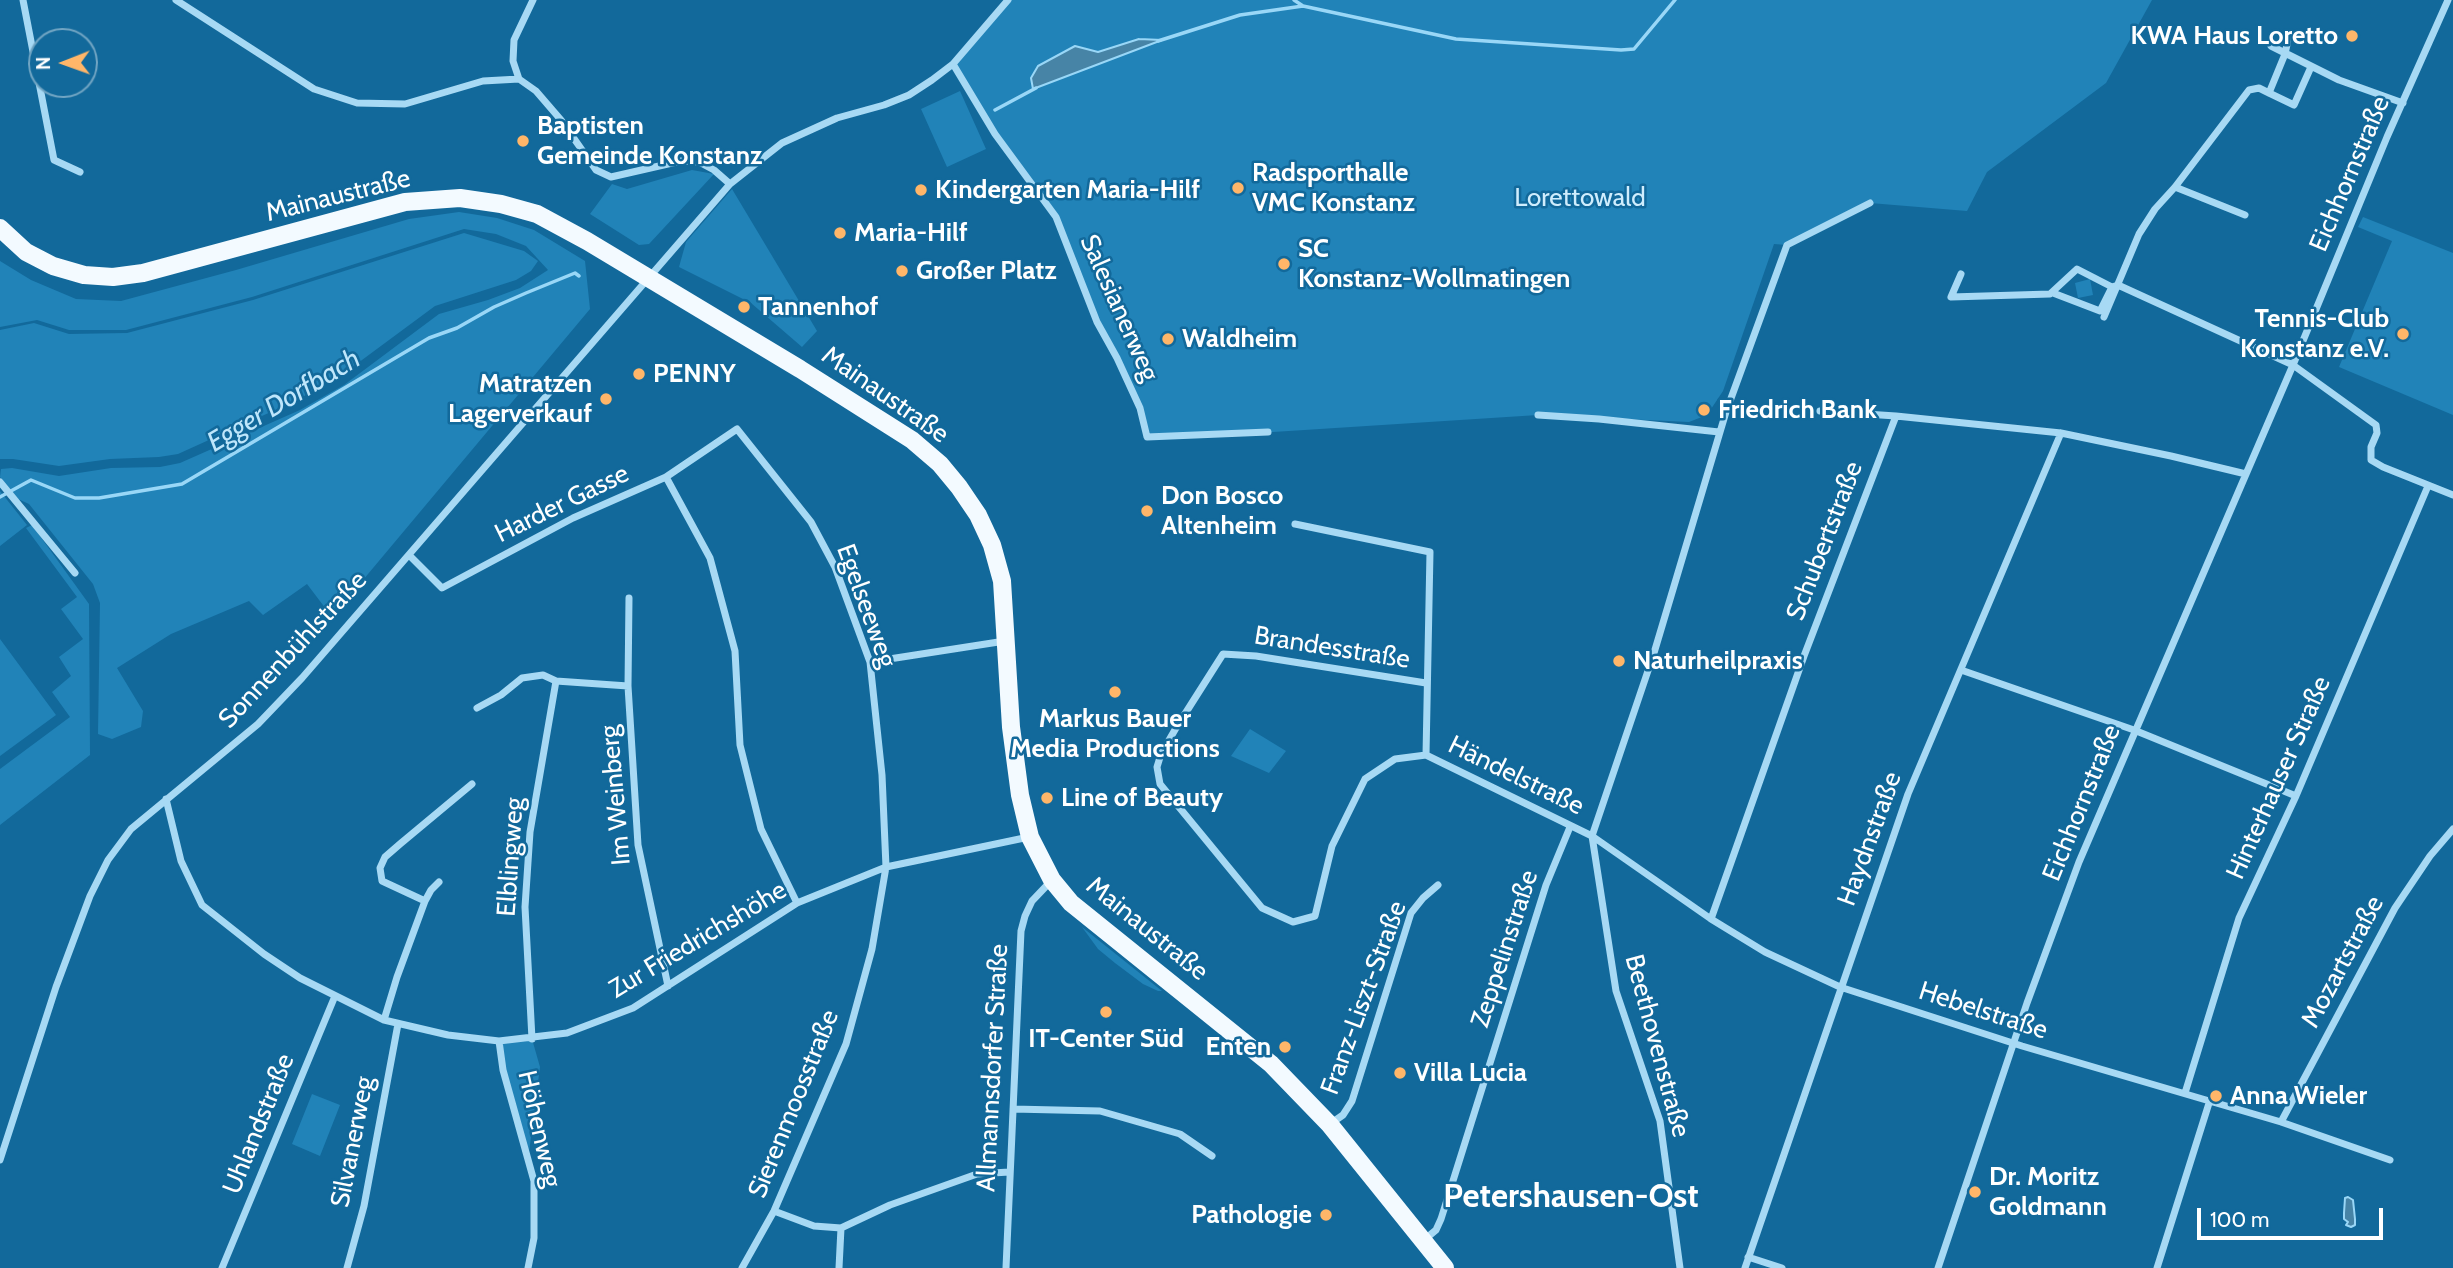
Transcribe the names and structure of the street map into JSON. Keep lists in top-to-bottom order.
{
  "streets": {
    "main road": ["Mainaustraße"],
    "street": [
      "Eichhornstraße",
      "Salesianerweg",
      "Harder Gasse",
      "Schubertstraße",
      "Egelseeweg",
      "Brandesstraße",
      "Sonnenbühlstraße",
      "Händelstraße",
      "Hinterhauser Straße",
      "Im Weinberg",
      "Haydnstraße",
      "Elblingweg",
      "Zur Friedrichshöhe",
      "Zeppelinstraße",
      "Mozartstraße",
      "Franz-Liszt-Straße",
      "Hebelstraße",
      "Beethovenstraße",
      "Allmannsdorfer Straße",
      "Sierenmoosstraße",
      "Uhlandstraße",
      "Höhenweg",
      "Silvanerweg"
    ]
  },
  "crossings": [
    ["Eichhornstraße", "Hebelstraße"],
    ["Mainaustraße", "Sonnenbühlstraße"],
    ["Mainaustraße", "Zur Friedrichshöhe"],
    ["Mainaustraße", "Zeppelinstraße"],
    ["Mainaustraße", "Franz-Liszt-Straße"],
    ["Mainaustraße", "Allmannsdorfer Straße"],
    ["Salesianerweg", "Sonnenbühlstraße"],
    ["Harder Gasse", "Egelseeweg"],
    ["Harder Gasse", "Sonnenbühlstraße"],
    ["Schubertstraße", "Hebelstraße"],
    ["Egelseeweg", "Zur Friedrichshöhe"],
    ["Egelseeweg", "Sierenmoosstraße"],
    ["Brandesstraße", "Händelstraße"],
    ["Sonnenbühlstraße", "Zur Friedrichshöhe"],
    ["Händelstraße", "Zeppelinstraße"],
    ["Händelstraße", "Hebelstraße"],
    ["Händelstraße", "Beethovenstraße"],
    ["Hinterhauser Straße", "Hebelstraße"],
    ["Im Weinberg", "Zur Friedrichshöhe"],
    ["Haydnstraße", "Hebelstraße"],
    ["Elblingweg", "Zur Friedrichshöhe"],
    ["Zur Friedrichshöhe", "Sierenmoosstraße"],
    ["Zur Friedrichshöhe", "Uhlandstraße"],
    ["Zur Friedrichshöhe", "Höhenweg"],
    ["Zur Friedrichshöhe", "Silvanerweg"],
    ["Mozartstraße", "Hebelstraße"],
    ["Hebelstraße", "Beethovenstraße"]
  ],
  "districts": ["Petershausen-Ost"],
  "water": ["Egger Dorfbach"],
  "parks": ["Lorettowald"],
  "places": [
    "KWA Haus Loretto",
    "Baptisten Gemeinde Konstanz",
    "Radsporthalle VMC Konstanz",
    "Kindergarten Maria-Hilf",
    "Maria-Hilf",
    "SC Konstanz-Wollmatingen",
    "Großer Platz",
    "Tannenhof",
    "Tennis-Club Konstanz e.V.",
    "Waldheim",
    "PENNY",
    "Matratzen Lagerverkauf",
    "Friedrich Bank",
    "Don Bosco Altenheim",
    "Naturheilpraxis",
    "Markus Bauer Media Productions",
    "Line of Beauty",
    "IT-Center Süd",
    "Enten",
    "Villa Lucia",
    "Anna Wieler",
    "Dr. Moritz Goldmann",
    "Pathologie"
  ],
  "scale_bar": "100 m",
  "north": "left"
}
